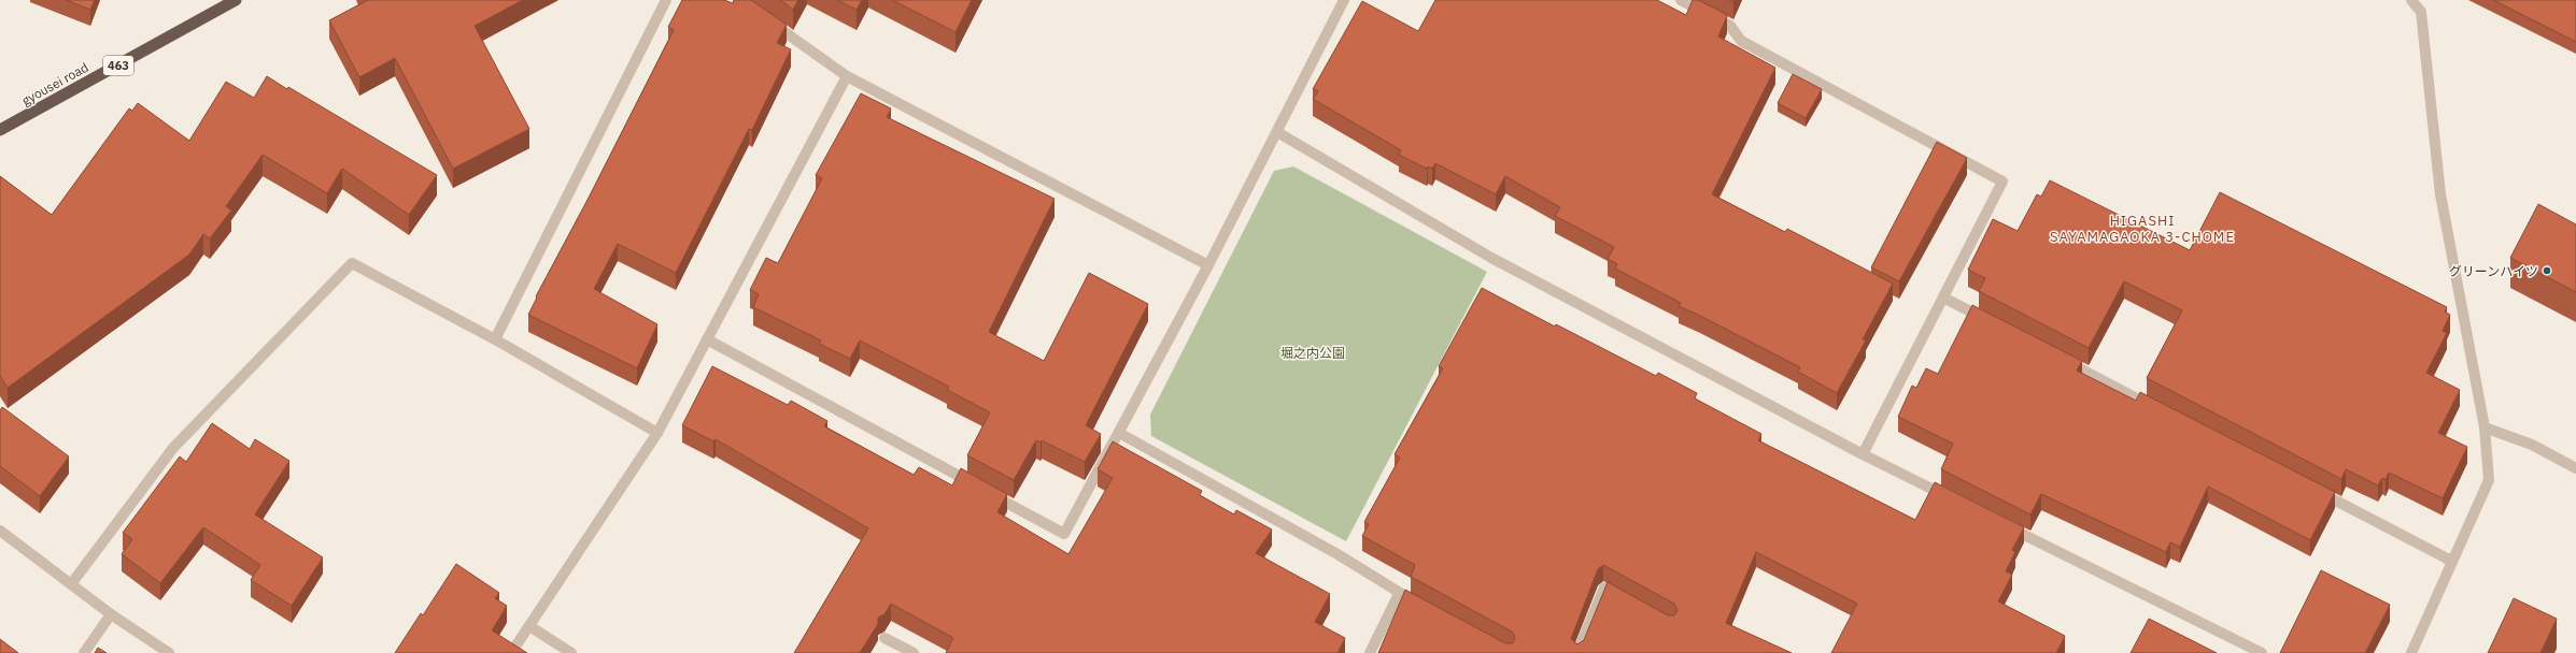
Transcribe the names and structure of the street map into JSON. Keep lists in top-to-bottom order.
{
  "streets": {
    "highway": ["463", "gyousei road"]
  },
  "districts": ["HIGASHI SAYAMAGAOKA 3-CHOME"],
  "parks": ["堀之内公園"],
  "places": ["グリーンハイツ"]
}
